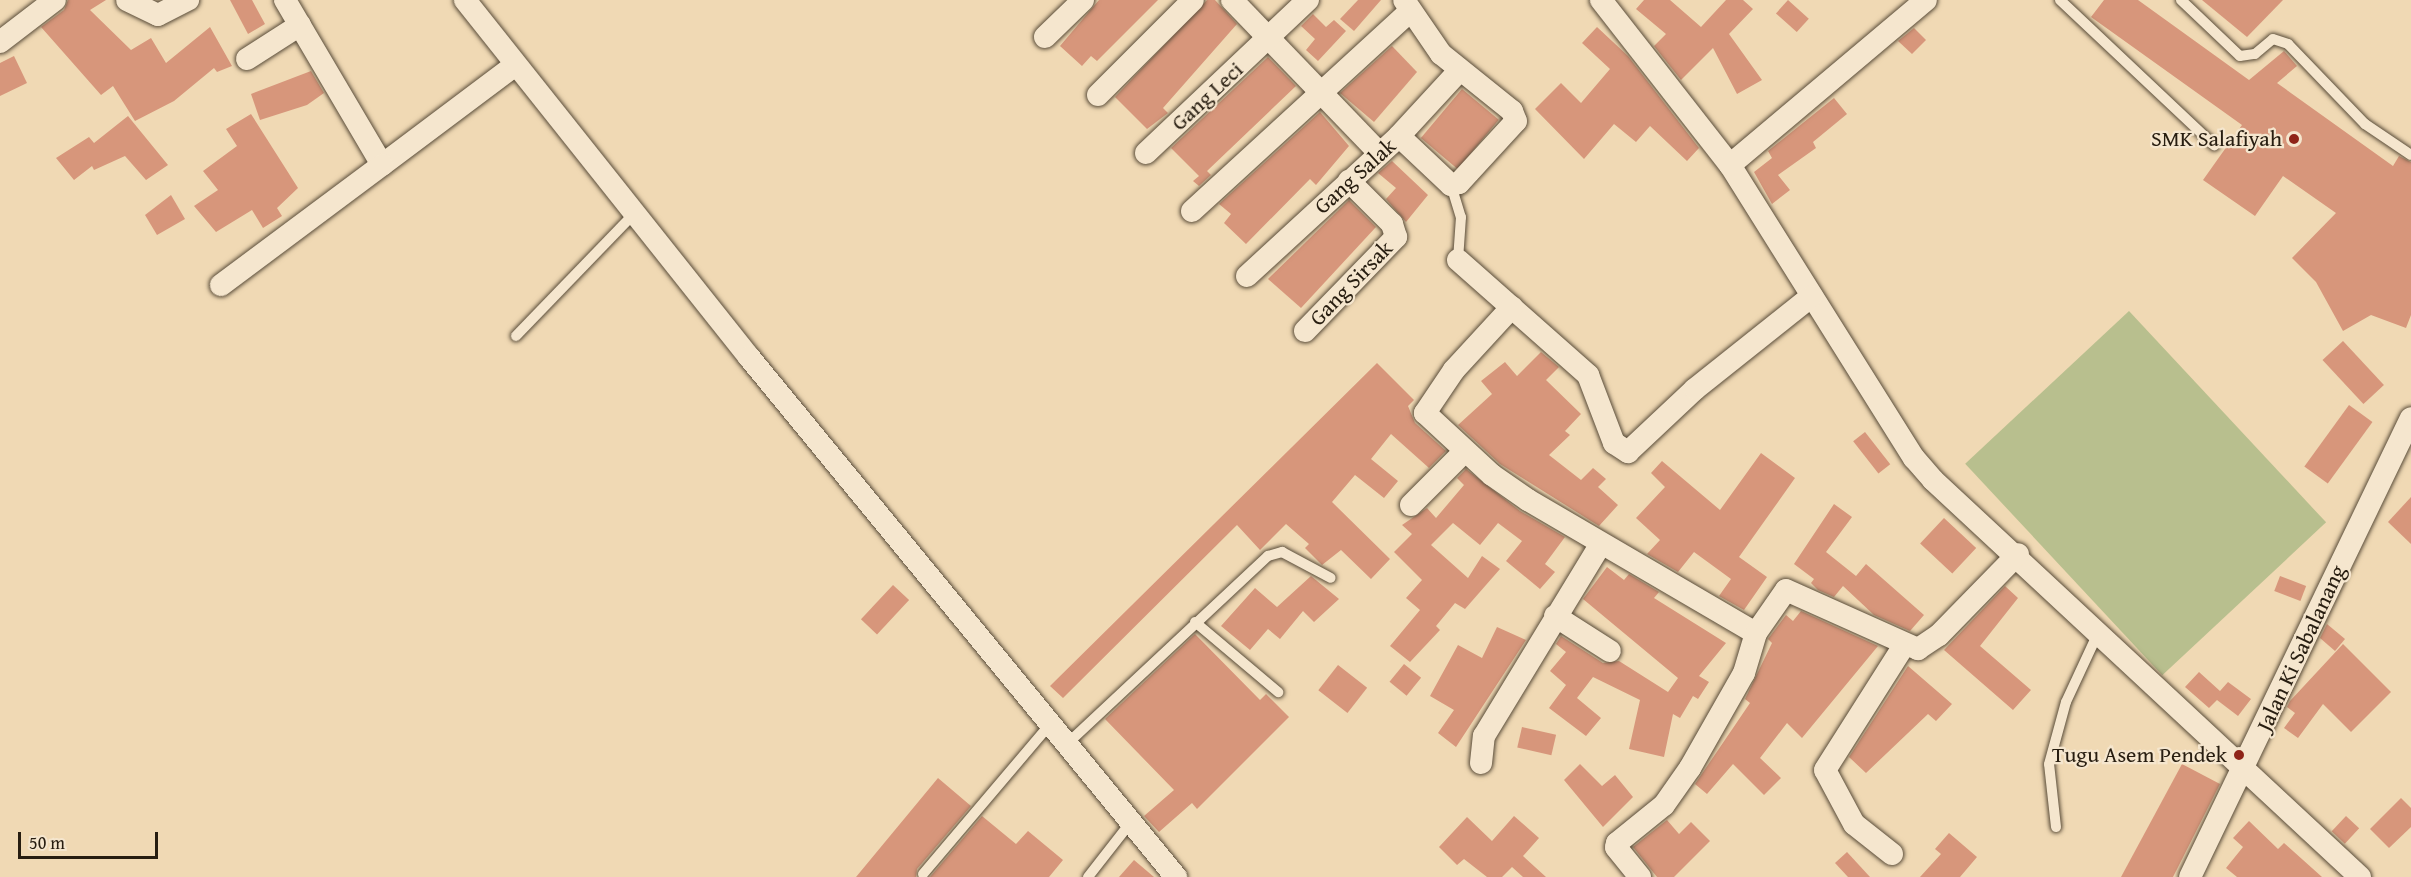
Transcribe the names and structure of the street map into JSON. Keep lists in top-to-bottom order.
{
  "streets": {
    "street": [
      "Gang Leci",
      "Gang Salak",
      "Gang Sirsak",
      "Jalan Ki Sabalanang"
    ]
  },
  "crossings": [
    ["Gang Salak", "Gang Sirsak"]
  ],
  "places": ["SMK Salafiyah", "Tugu Asem Pendek"],
  "scale_bar": "50 m"
}
